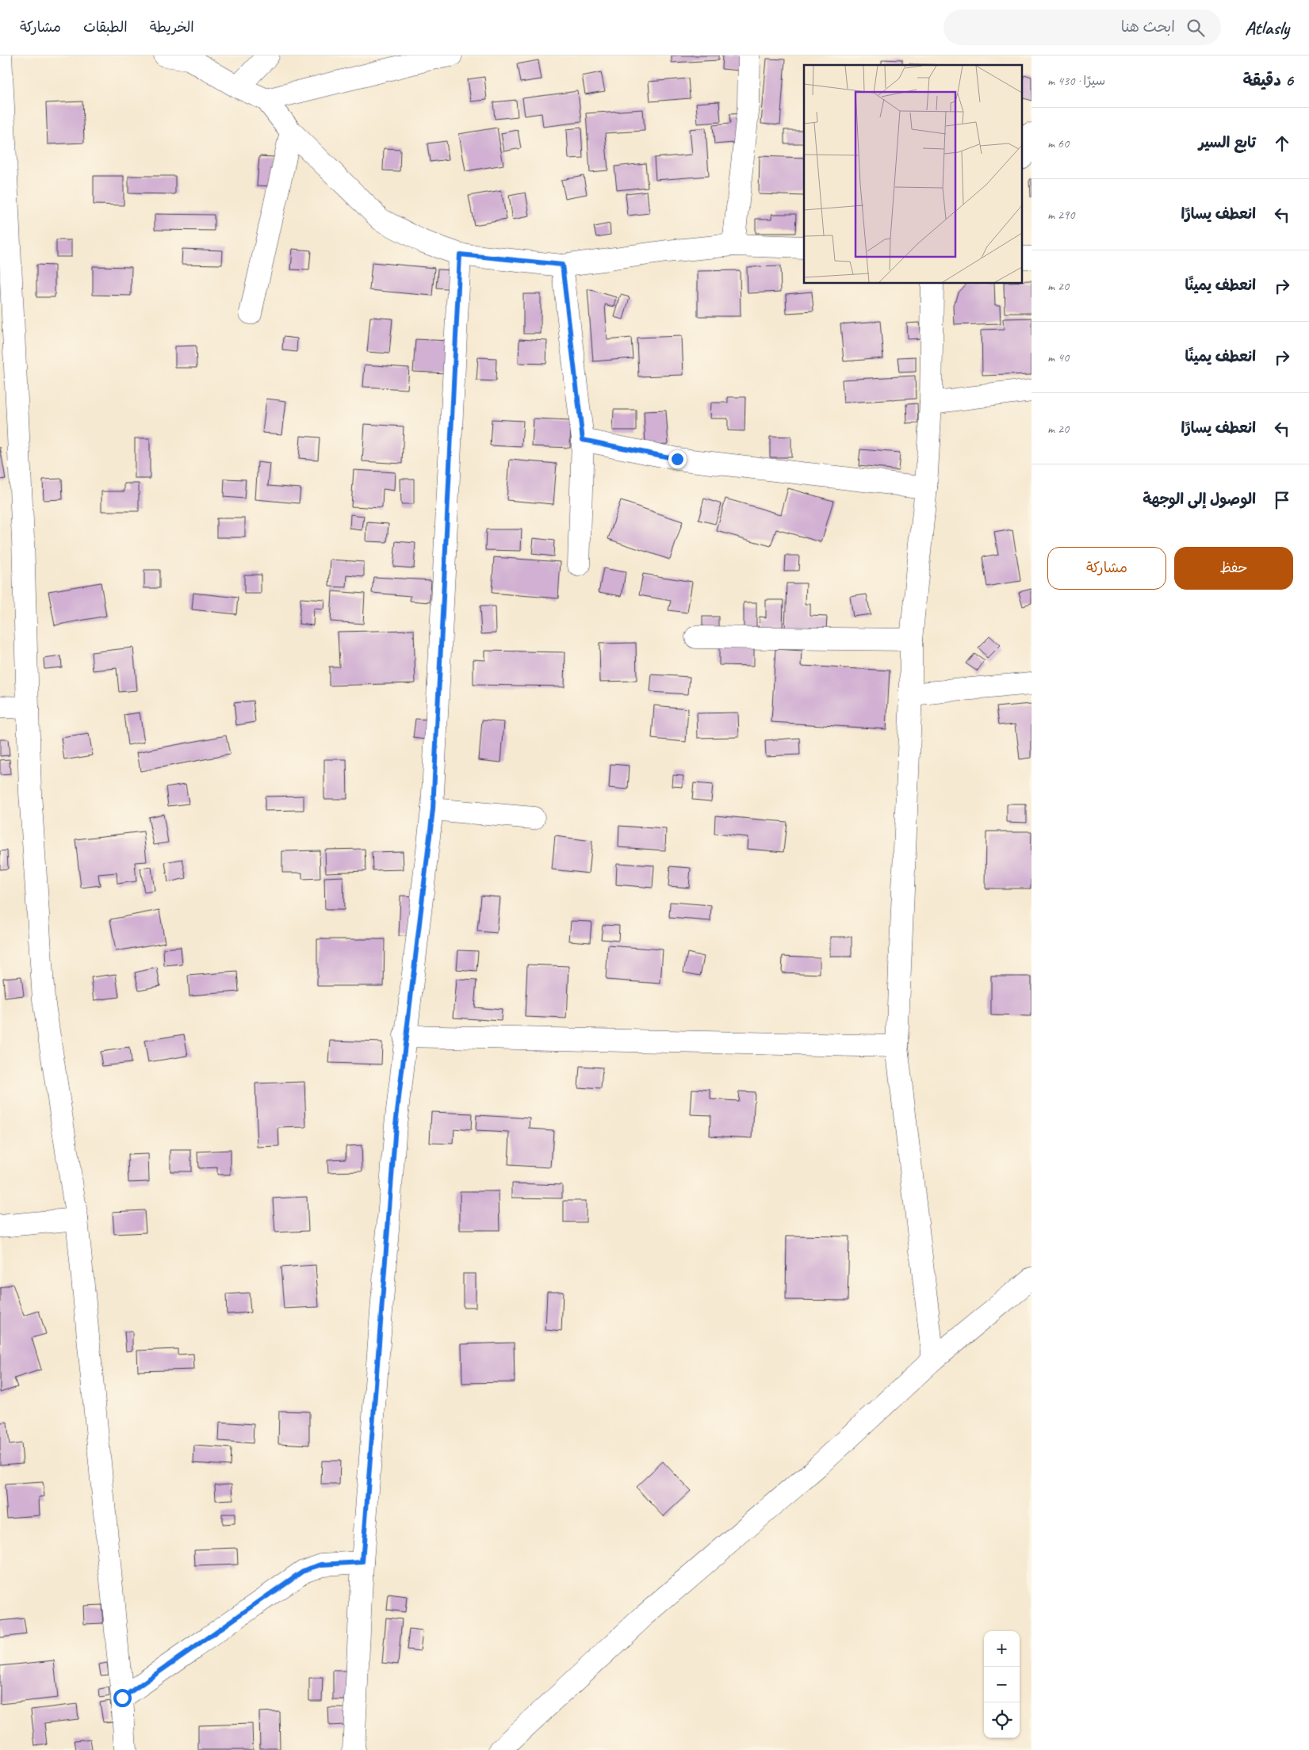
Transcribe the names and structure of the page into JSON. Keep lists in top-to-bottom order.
{
  "page": {
    "header": "Atlasly",
    "search": "ابحث هنا",
    "nav": ["الخريطة", "الطبقات", "مشاركة"],
    "heading": ["6 دقيقة", "سيرًا · 430 m"],
    "list": [
      ["تابع السير", "60 m"],
      ["انعطف يسارًا", "290 m"],
      ["انعطف يمينًا", "20 m"],
      ["انعطف يمينًا", "40 m"],
      ["انعطف يسارًا", "20 m"],
      "الوصول إلى الوجهة"
    ],
    "buttons": ["حفظ", "مشاركة"],
    "map_buttons": ["+", "−"]
  }
}
